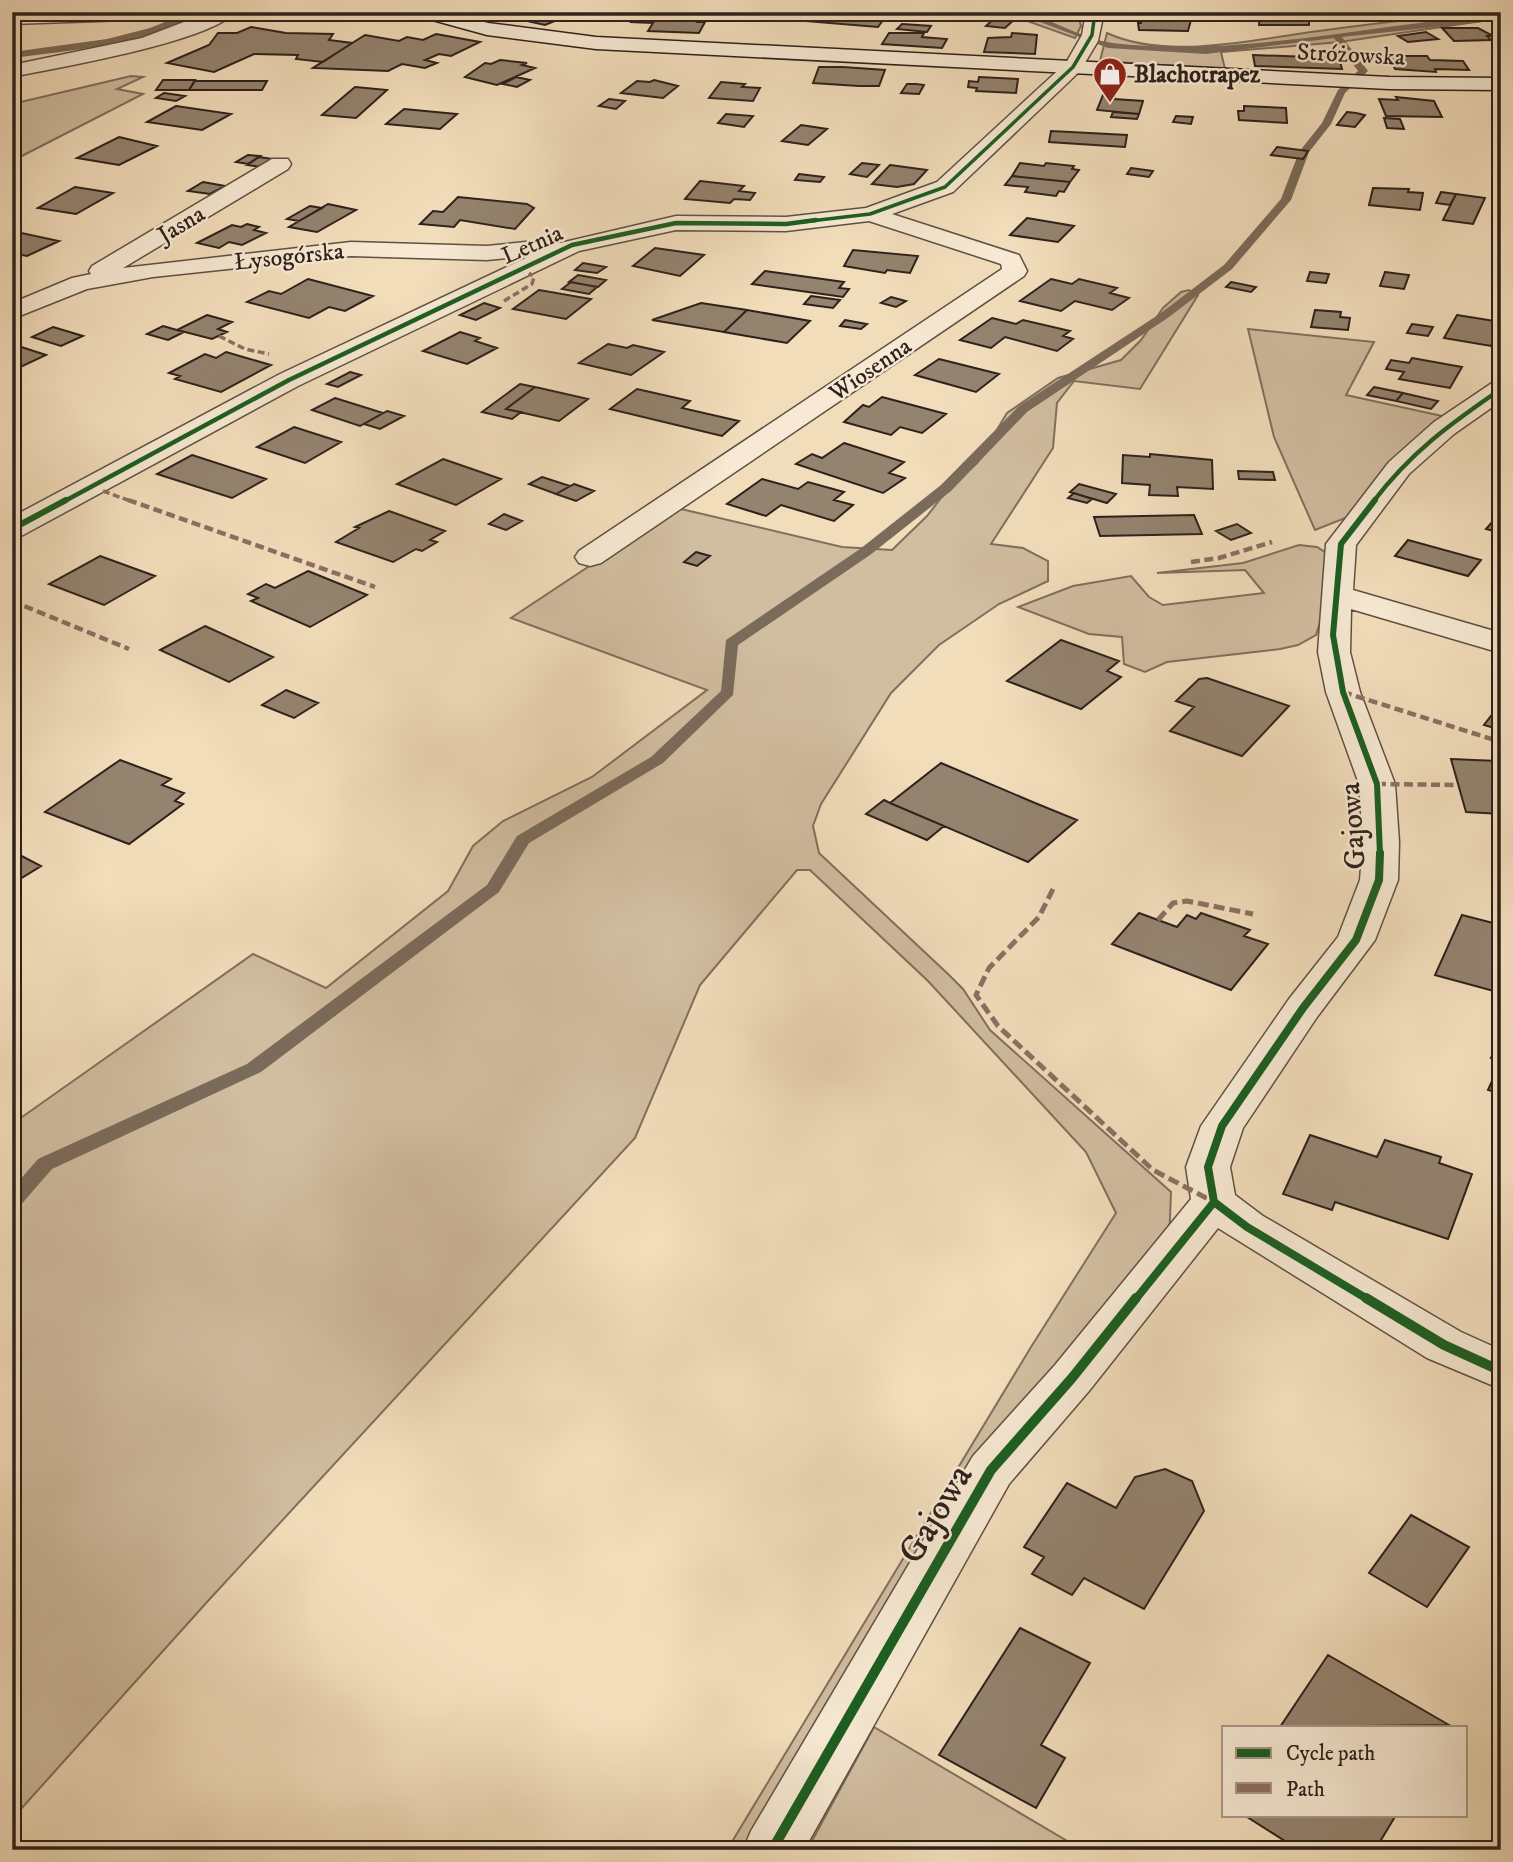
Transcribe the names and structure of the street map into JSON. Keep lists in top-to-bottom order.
{
  "streets": {
    "street": [
      "Stróżowska",
      "Jasna",
      "Letnia",
      "Łysogórska",
      "Wiosenna",
      "Gajowa"
    ]
  },
  "crossings": [
    ["Stróżowska", "Letnia"],
    ["Jasna", "Łysogórska"],
    ["Letnia", "Łysogórska"],
    ["Letnia", "Wiosenna"]
  ],
  "places": {
    "shop": ["Blachotrapez"]
  },
  "legend": ["Cycle path", "Path"]
}
